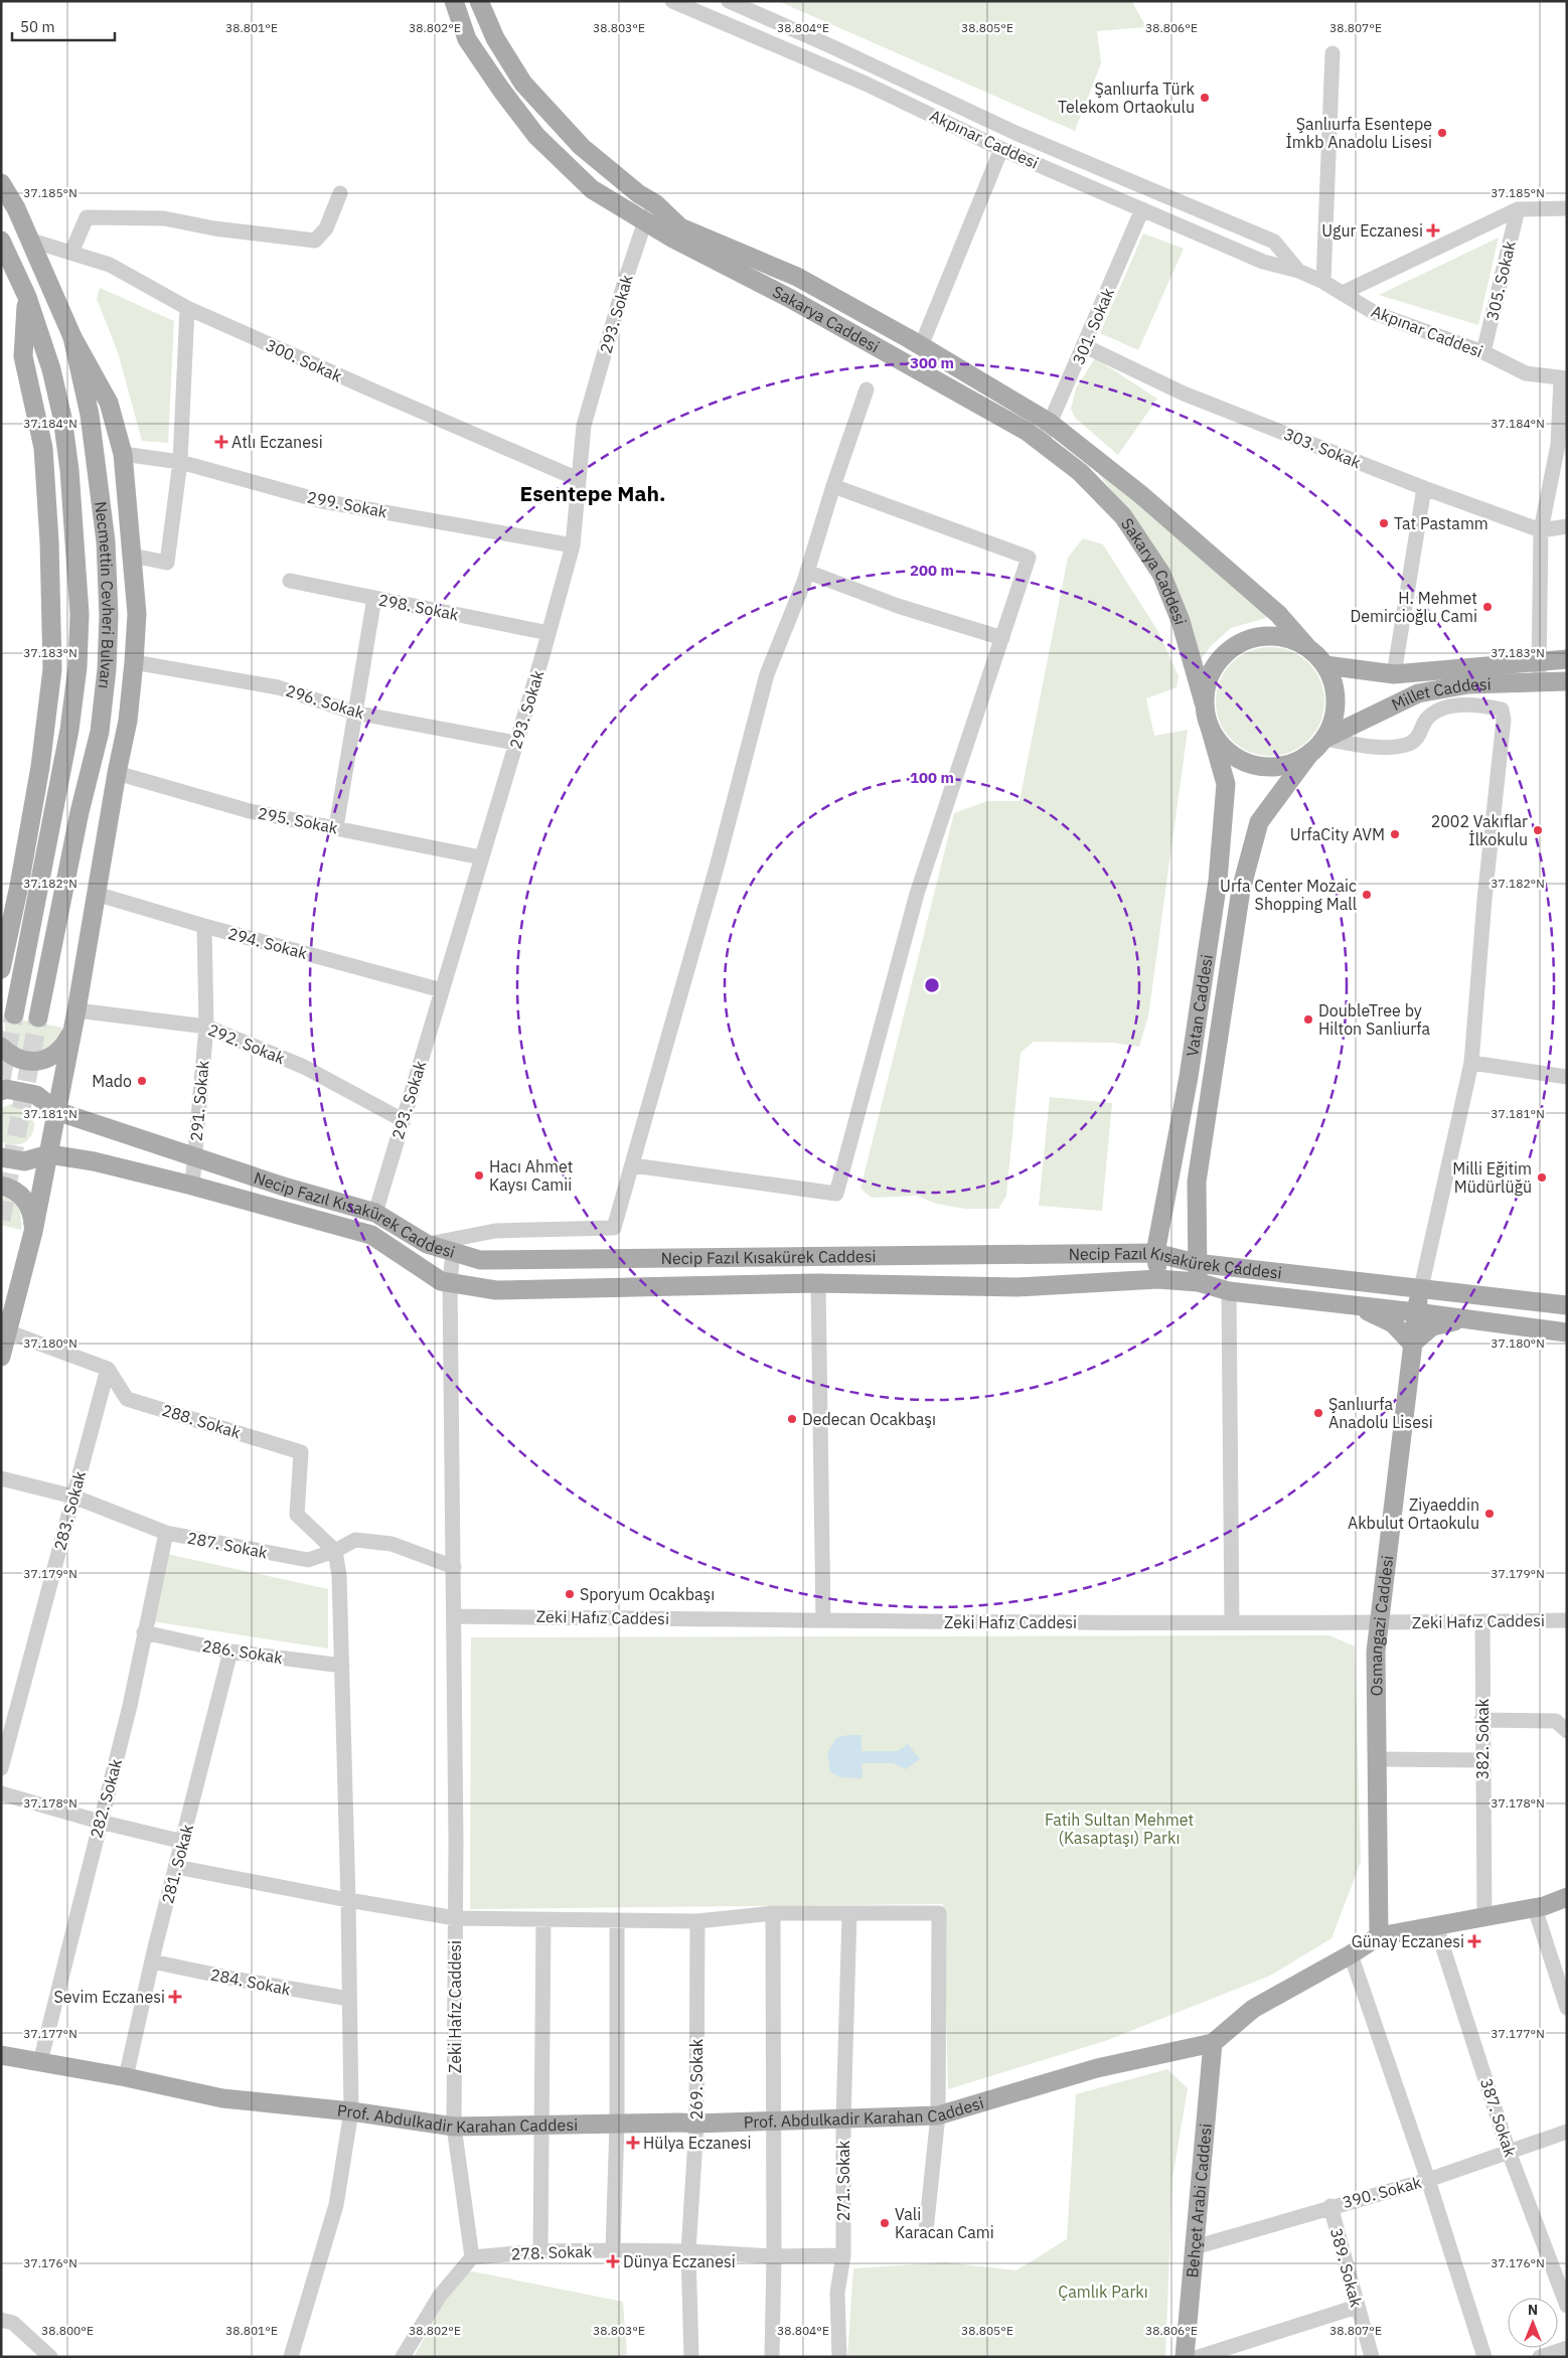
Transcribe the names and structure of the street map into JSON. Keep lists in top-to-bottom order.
{
  "streets": {
    "main road": [
      "Sakarya Caddesi",
      "Necmettin Cevheri Bulvarı",
      "Millet Caddesi",
      "Vatan Caddesi",
      "Necip Fazıl Kısakürek Caddesi",
      "Osmangazi Caddesi",
      "Prof. Abdulkadir Karahan Caddesi",
      "Behçet Arabi Caddesi"
    ],
    "street": [
      "Akpınar Caddesi",
      "305. Sokak",
      "293. Sokak",
      "301. Sokak",
      "300. Sokak",
      "303. Sokak",
      "299. Sokak",
      "298. Sokak",
      "296. Sokak",
      "295. Sokak",
      "294. Sokak",
      "292. Sokak",
      "291. Sokak",
      "288. Sokak",
      "283. Sokak",
      "287. Sokak",
      "Zeki Hafız Caddesi",
      "286. Sokak",
      "382. Sokak",
      "282. Sokak",
      "281. Sokak",
      "284. Sokak",
      "269. Sokak",
      "387. Sokak",
      "271. Sokak",
      "390. Sokak",
      "278. Sokak",
      "389. Sokak"
    ]
  },
  "crossings": [
    ["Akpınar Caddesi", "305. Sokak"],
    ["Akpınar Caddesi", "301. Sokak"],
    ["293. Sokak", "Sakarya Caddesi"],
    ["293. Sokak", "300. Sokak"],
    ["293. Sokak", "299. Sokak"],
    ["293. Sokak", "298. Sokak"],
    ["293. Sokak", "296. Sokak"],
    ["293. Sokak", "295. Sokak"],
    ["293. Sokak", "294. Sokak"],
    ["293. Sokak", "292. Sokak"],
    ["293. Sokak", "Necip Fazıl Kısakürek Caddesi"],
    ["Sakarya Caddesi", "301. Sokak"],
    ["Sakarya Caddesi", "Millet Caddesi"],
    ["Sakarya Caddesi", "Vatan Caddesi"],
    ["301. Sokak", "303. Sokak"],
    ["300. Sokak", "Necmettin Cevheri Bulvarı"],
    ["Millet Caddesi", "Vatan Caddesi"],
    ["294. Sokak", "291. Sokak"],
    ["Vatan Caddesi", "Necip Fazıl Kısakürek Caddesi"],
    ["292. Sokak", "291. Sokak"],
    ["291. Sokak", "Necip Fazıl Kısakürek Caddesi"],
    ["Necip Fazıl Kısakürek Caddesi", "Zeki Hafız Caddesi"],
    ["Necip Fazıl Kısakürek Caddesi", "Osmangazi Caddesi"],
    ["288. Sokak", "283. Sokak"],
    ["288. Sokak", "287. Sokak"],
    ["283. Sokak", "287. Sokak"],
    ["287. Sokak", "Zeki Hafız Caddesi"],
    ["287. Sokak", "282. Sokak"],
    ["Zeki Hafız Caddesi", "Osmangazi Caddesi"],
    ["Zeki Hafız Caddesi", "382. Sokak"],
    ["Zeki Hafız Caddesi", "Prof. Abdulkadir Karahan Caddesi"],
    ["Zeki Hafız Caddesi", "278. Sokak"],
    ["Osmangazi Caddesi", "Prof. Abdulkadir Karahan Caddesi"],
    ["286. Sokak", "282. Sokak"],
    ["286. Sokak", "281. Sokak"],
    ["382. Sokak", "Prof. Abdulkadir Karahan Caddesi"],
    ["282. Sokak", "Prof. Abdulkadir Karahan Caddesi"],
    ["281. Sokak", "284. Sokak"],
    ["281. Sokak", "Prof. Abdulkadir Karahan Caddesi"],
    ["269. Sokak", "Prof. Abdulkadir Karahan Caddesi"],
    ["269. Sokak", "278. Sokak"],
    ["Prof. Abdulkadir Karahan Caddesi", "387. Sokak"],
    ["Prof. Abdulkadir Karahan Caddesi", "271. Sokak"],
    ["Prof. Abdulkadir Karahan Caddesi", "Behçet Arabi Caddesi"],
    ["387. Sokak", "390. Sokak"],
    ["271. Sokak", "278. Sokak"],
    ["390. Sokak", "Behçet Arabi Caddesi"],
    ["390. Sokak", "389. Sokak"]
  ],
  "districts": ["Esentepe Mah."],
  "parks": ["Fatih Sultan Mehmet (Kasaptaşı) Parkı", "Çamlık Parkı"],
  "places": {
    "other": [
      "Şanlıurfa Türk Telekom Ortaokulu",
      "Şanlıurfa Esentepe İmkb Anadolu Lisesi",
      "Tat Pastamm",
      "H. Mehmet Demircioğlu Cami",
      "2002 Vakıflar İlkokulu",
      "UrfaCity AVM",
      "Urfa Center Mozaic Shopping Mall",
      "DoubleTree by Hilton Sanliurfa",
      "Mado",
      "Hacı Ahmet Kaysı Camii",
      "Milli Eğitim Müdürlüğü",
      "Şanlıurfa Anadolu Lisesi",
      "Dedecan Ocakbaşı",
      "Ziyaeddin Akbulut Ortaokulu",
      "Sporyum Ocakbaşı",
      "Vali Karacan Cami"
    ],
    "health": [
      "Ugur Eczanesi",
      "Atlı Eczanesi",
      "Günay Eczanesi",
      "Sevim Eczanesi",
      "Hülya Eczanesi",
      "Dünya Eczanesi"
    ]
  },
  "scale_bar": "50 m",
  "north": "top",
  "coordinates": [
    "38.801°E",
    "38.802°E",
    "38.803°E",
    "38.804°E",
    "38.805°E",
    "38.806°E",
    "38.807°E",
    "37.185°N",
    "37.184°N",
    "37.183°N",
    "37.182°N",
    "37.181°N",
    "37.180°N",
    "37.179°N",
    "37.178°N",
    "37.177°N",
    "37.176°N",
    "38.800°E"
  ],
  "rings": ["300 m", "200 m", "100 m"]
}
